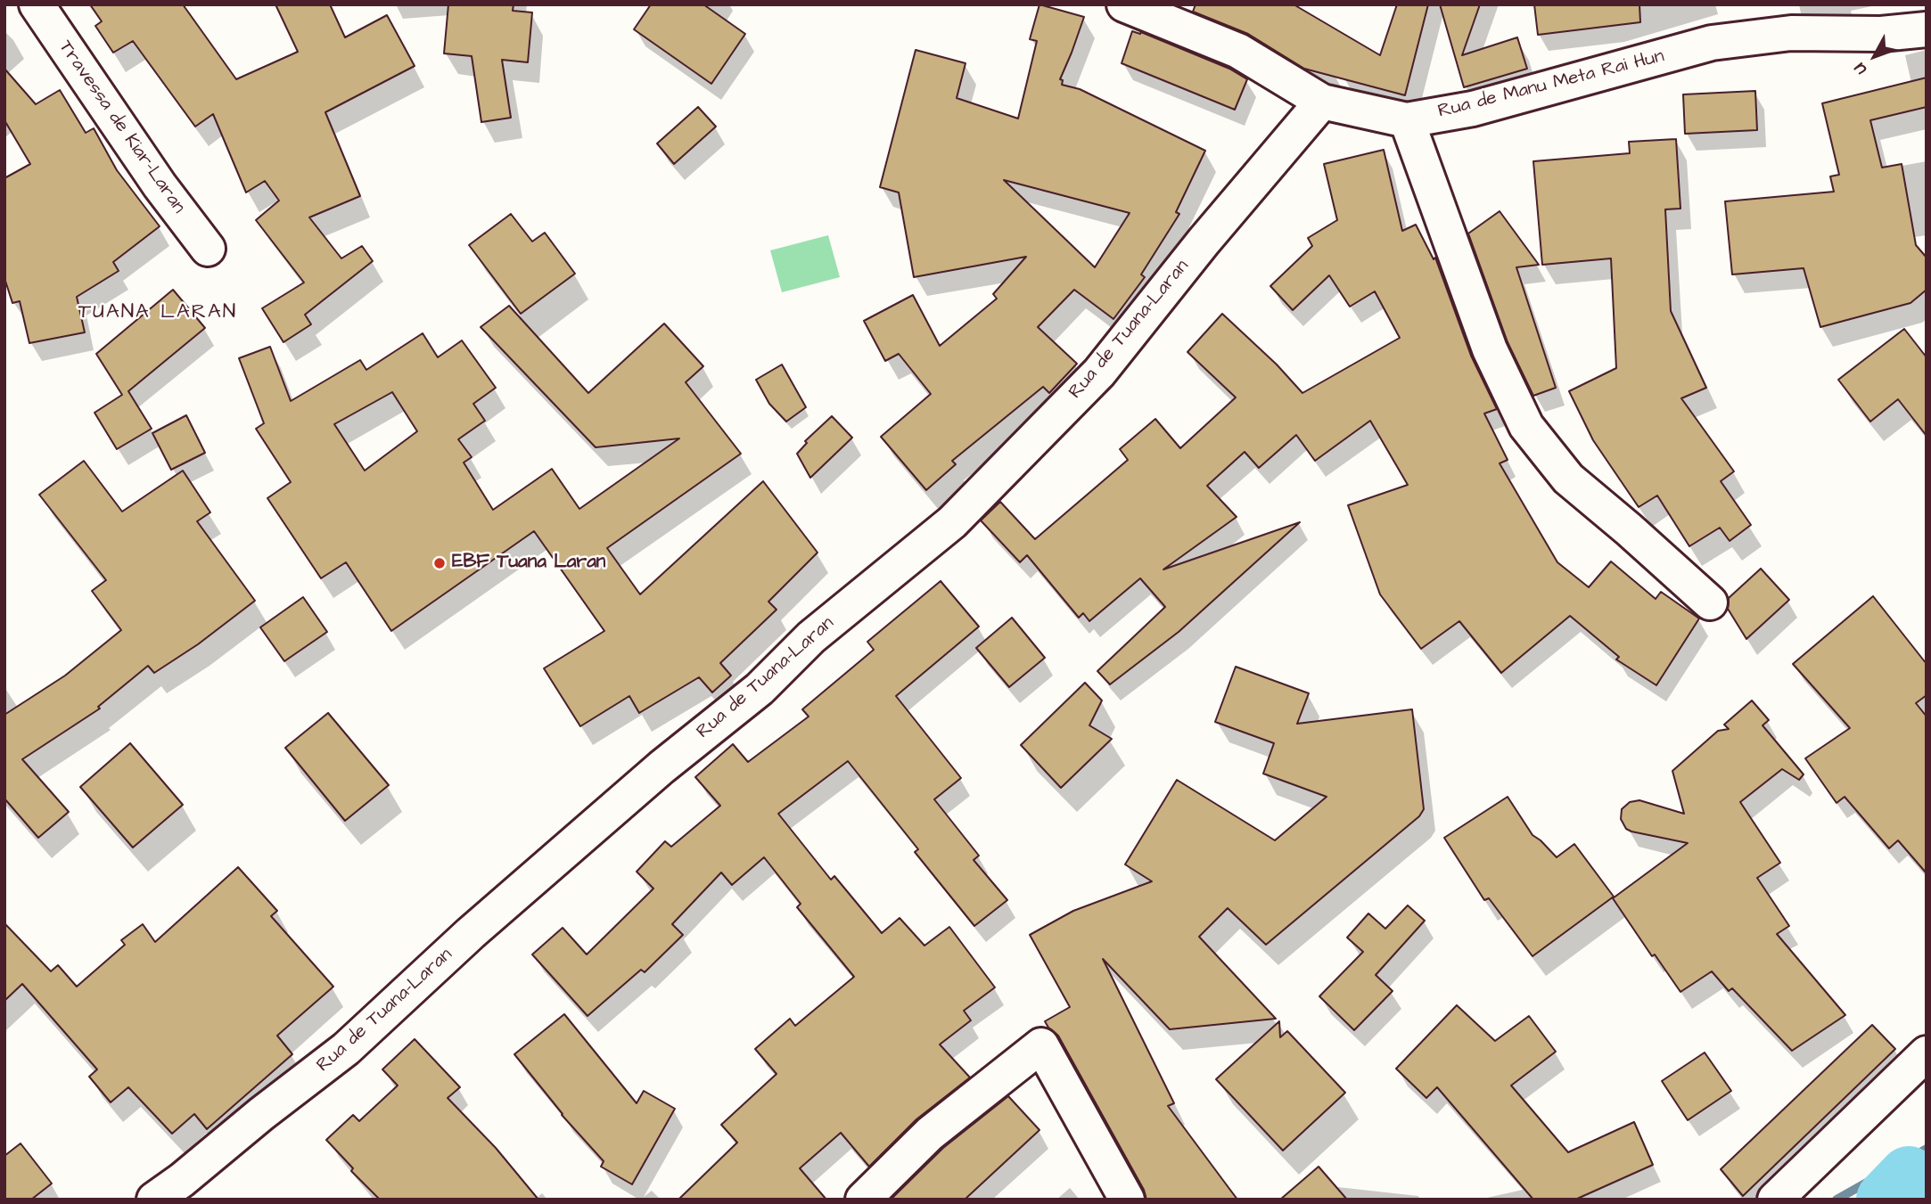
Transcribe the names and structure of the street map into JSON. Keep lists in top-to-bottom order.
{
  "streets": {
    "street": ["Rua de Manu Meta Rai Hun", "Travessa de Kiar-Laran", "Rua de Tuana-Laran"]
  },
  "crossings": [
    ["Rua de Manu Meta Rai Hun", "Rua de Tuana-Laran"]
  ],
  "districts": ["TUANA LARAN"],
  "places": ["EBF Tuana Laran"],
  "north": "bottom left"
}
